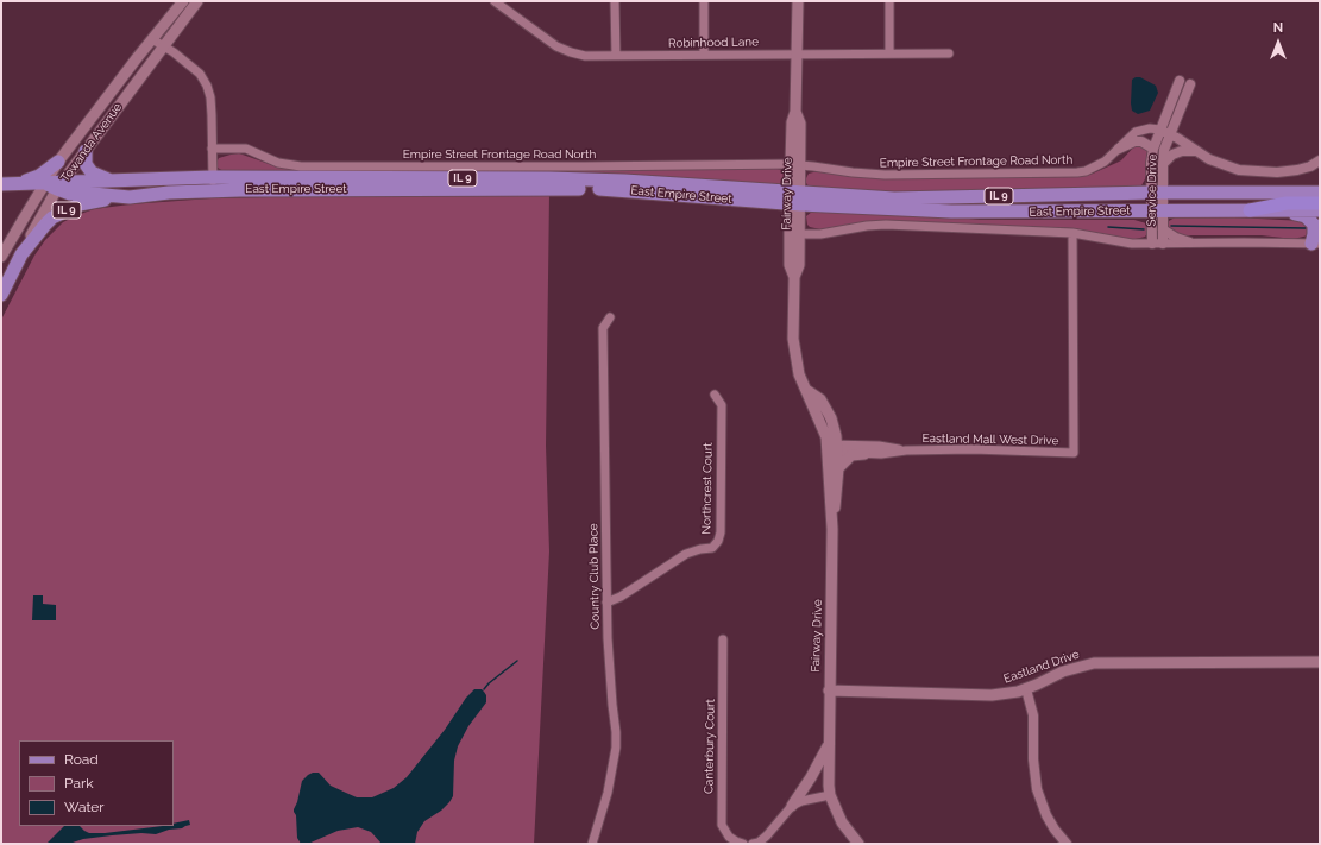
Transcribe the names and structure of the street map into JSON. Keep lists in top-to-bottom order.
{
  "streets": {
    "main road": [
      "Towanda Avenue",
      "IL 9",
      "East Empire Street",
      "Fairway Drive",
      "Eastland Drive"
    ],
    "street": [
      "Robinhood Lane",
      "Empire Street Frontage Road North",
      "Service Drive",
      "Eastland Mall West Drive",
      "Northcrest Court",
      "Country Club Place",
      "Canterbury Court"
    ]
  },
  "crossings": [
    ["Robinhood Lane", "Fairway Drive"],
    ["Towanda Avenue", "IL 9"],
    ["Towanda Avenue", "East Empire Street"],
    ["Empire Street Frontage Road North", "Service Drive"],
    ["Empire Street Frontage Road North", "Fairway Drive"],
    ["IL 9", "East Empire Street"],
    ["East Empire Street", "Service Drive"],
    ["East Empire Street", "Fairway Drive"],
    ["Fairway Drive", "Eastland Mall West Drive"],
    ["Fairway Drive", "Eastland Drive"],
    ["Northcrest Court", "Country Club Place"]
  ],
  "legend": ["Road", "Park", "Water"],
  "north": "top"
}
